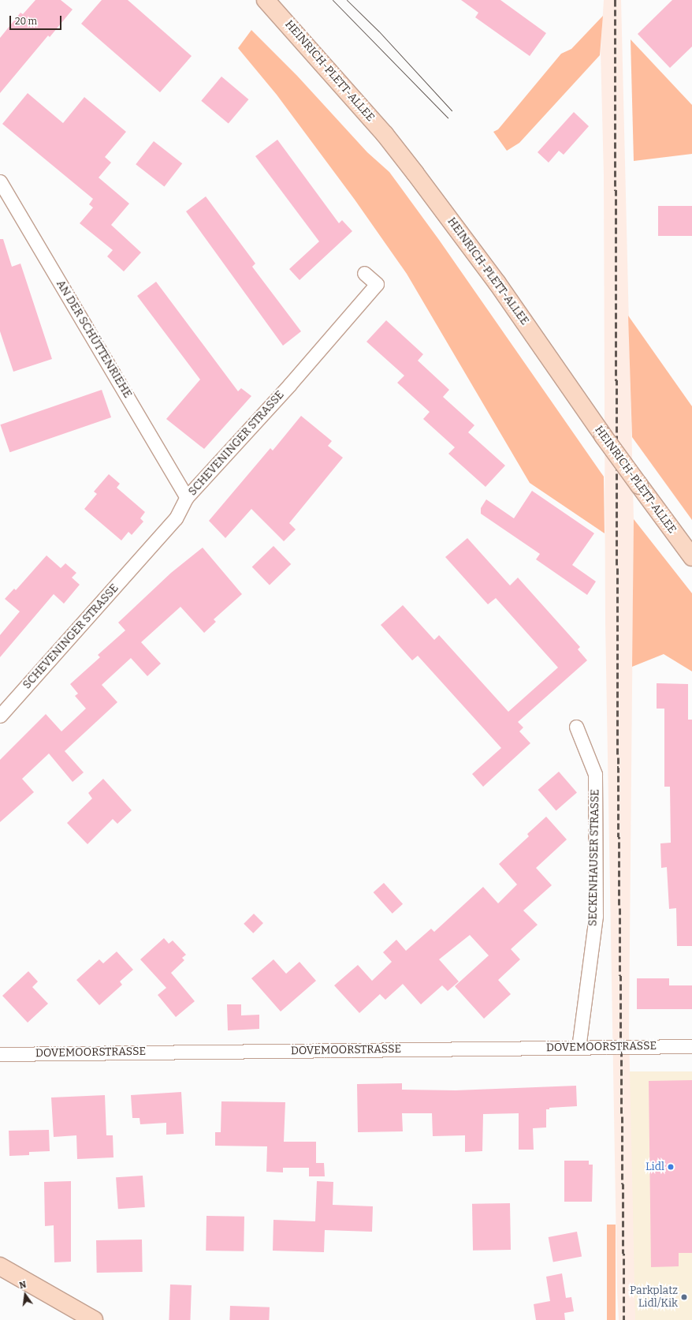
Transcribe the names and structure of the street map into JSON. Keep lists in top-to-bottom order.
{
  "streets": {
    "main road": ["HEINRICH-PLETT-ALLEE"],
    "street": [
      "AN DER SCHÜTTENRIEHE",
      "SCHEVENINGER STRASSE",
      "SECKENHAUSER STRASSE",
      "DOVEMOORSTRASSE"
    ]
  },
  "crossings": [
    ["AN DER SCHÜTTENRIEHE", "SCHEVENINGER STRASSE"],
    ["SECKENHAUSER STRASSE", "DOVEMOORSTRASSE"]
  ],
  "places": ["Lidl", "Parkplatz Lidl/Kik"],
  "scale_bar": "20 m",
  "north": "top"
}
